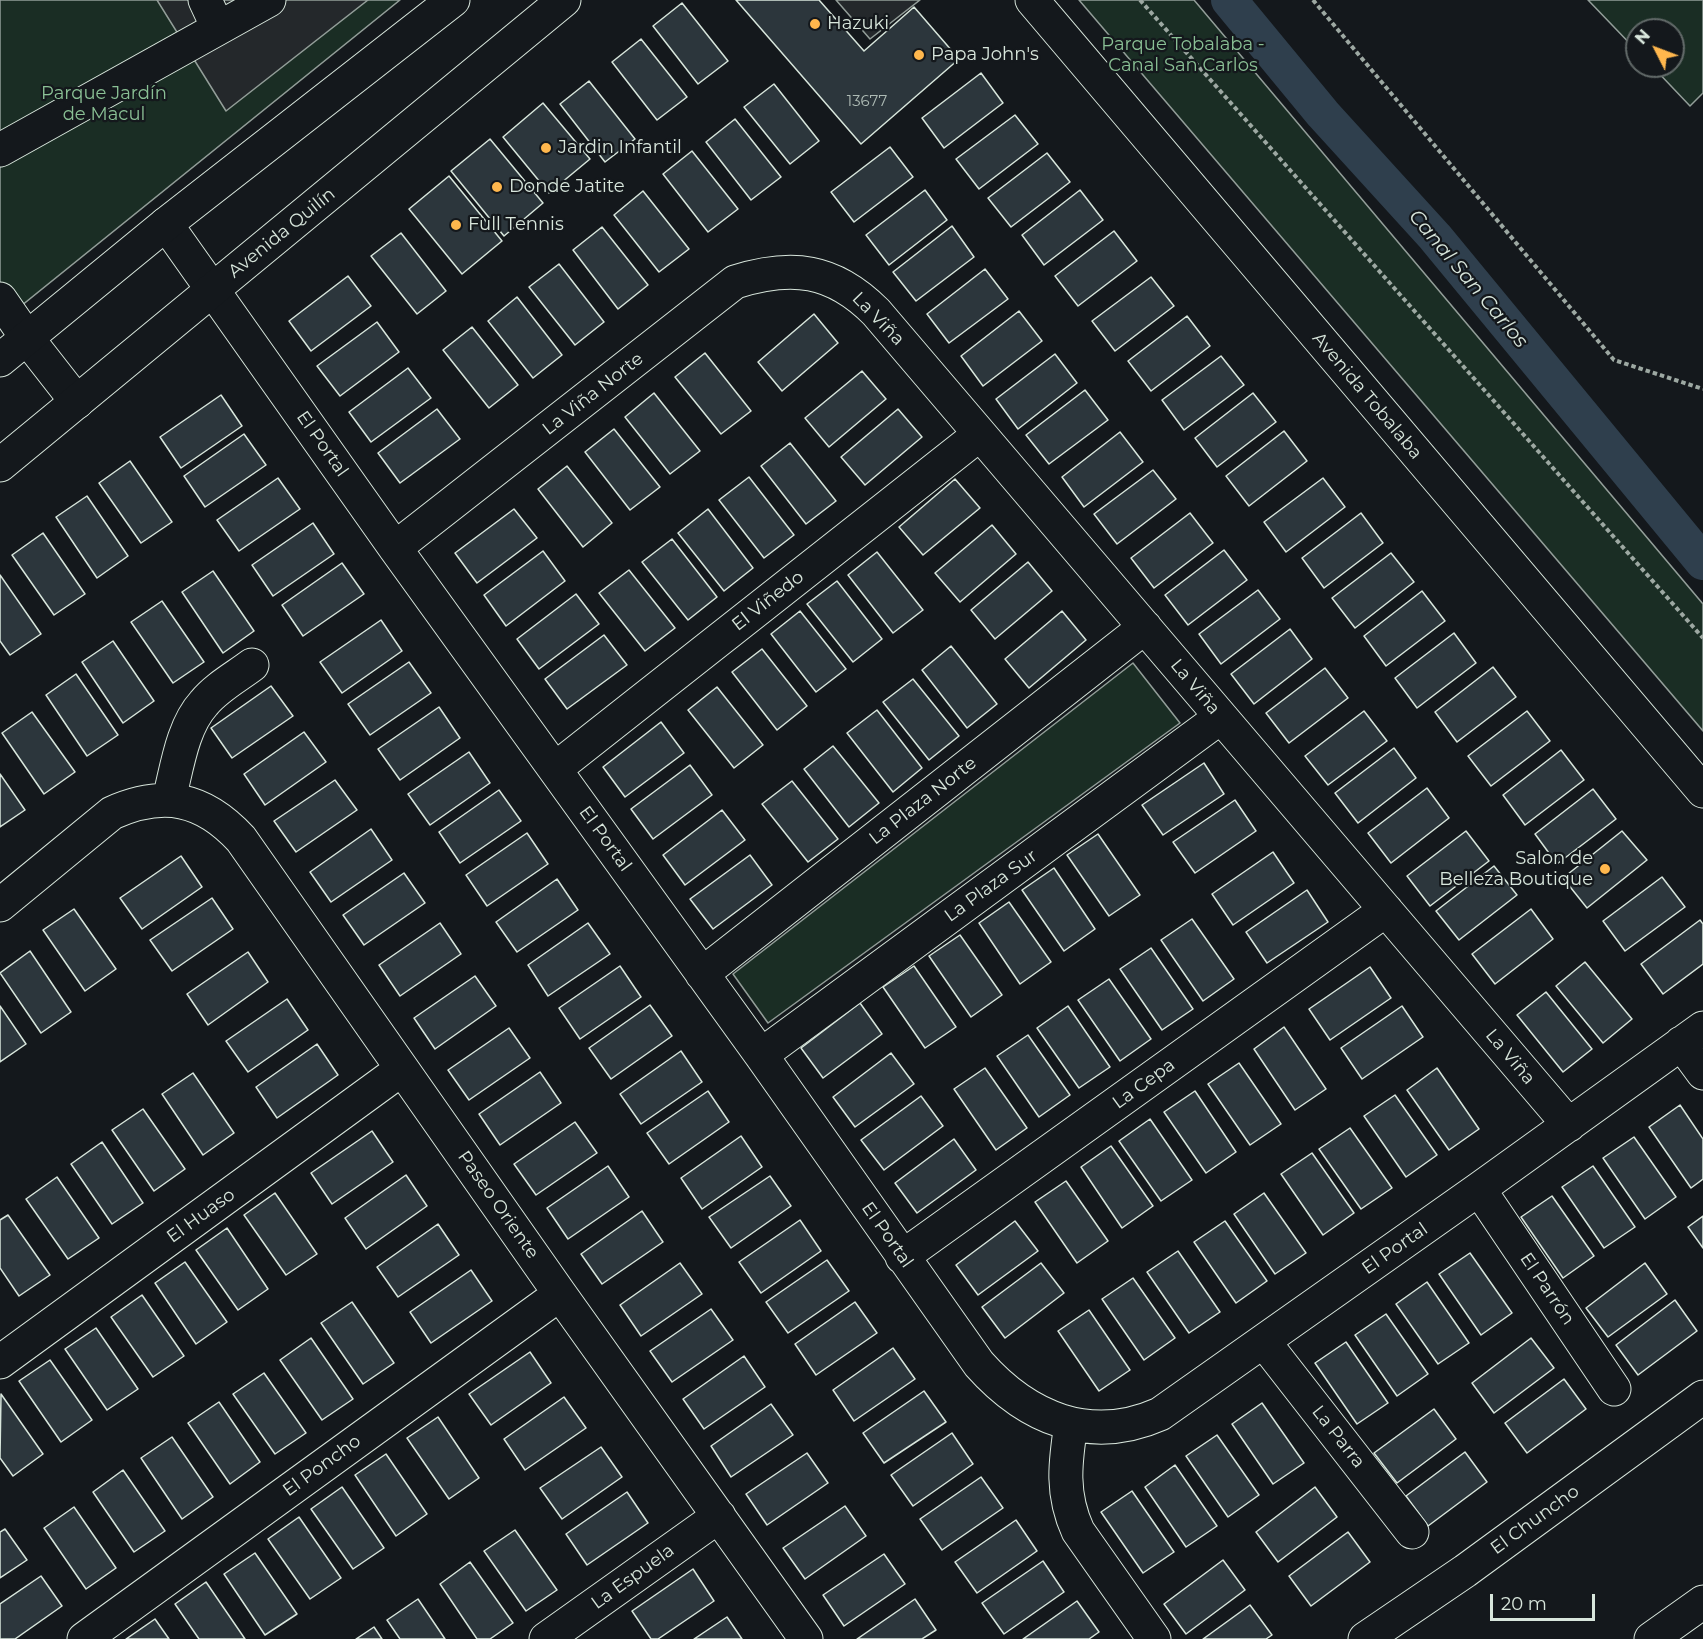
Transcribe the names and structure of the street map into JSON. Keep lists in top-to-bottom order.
{
  "streets": {
    "street": [
      "Avenida Quilín",
      "La Viña",
      "La Viña Norte",
      "Avenida Tobalaba",
      "El Portal",
      "El Viñedo",
      "La Plaza Norte",
      "La Plaza Sur",
      "La Cepa",
      "Paseo Oriente",
      "El Huaso",
      "El Parrón",
      "La Parra",
      "El Poncho",
      "El Chuncho",
      "La Espuela"
    ]
  },
  "crossings": [
    ["Avenida Quilín", "El Portal"],
    ["La Viña", "La Viña Norte"],
    ["La Viña", "El Portal"],
    ["La Viña", "El Viñedo"],
    ["La Viña", "La Plaza Norte"],
    ["La Viña", "La Plaza Sur"],
    ["La Viña", "La Cepa"],
    ["La Viña Norte", "El Portal"],
    ["El Portal", "El Viñedo"],
    ["El Portal", "La Plaza Norte"],
    ["El Portal", "La Plaza Sur"],
    ["El Portal", "La Cepa"],
    ["El Portal", "El Parrón"],
    ["El Portal", "La Parra"],
    ["Paseo Oriente", "El Huaso"],
    ["Paseo Oriente", "El Poncho"],
    ["Paseo Oriente", "La Espuela"]
  ],
  "water": ["Canal San Carlos"],
  "parks": ["Parque Tobalaba - Canal San Carlos", "Parque Jardín de Macul"],
  "places": [
    "Hazuki",
    "Papa John's",
    "Jardin Infantil",
    "Donde Jatite",
    "Full Tennis",
    "Salon de Belleza Boutique"
  ],
  "house_numbers": ["13677"],
  "scale_bar": "20 m",
  "north": "top left"
}
